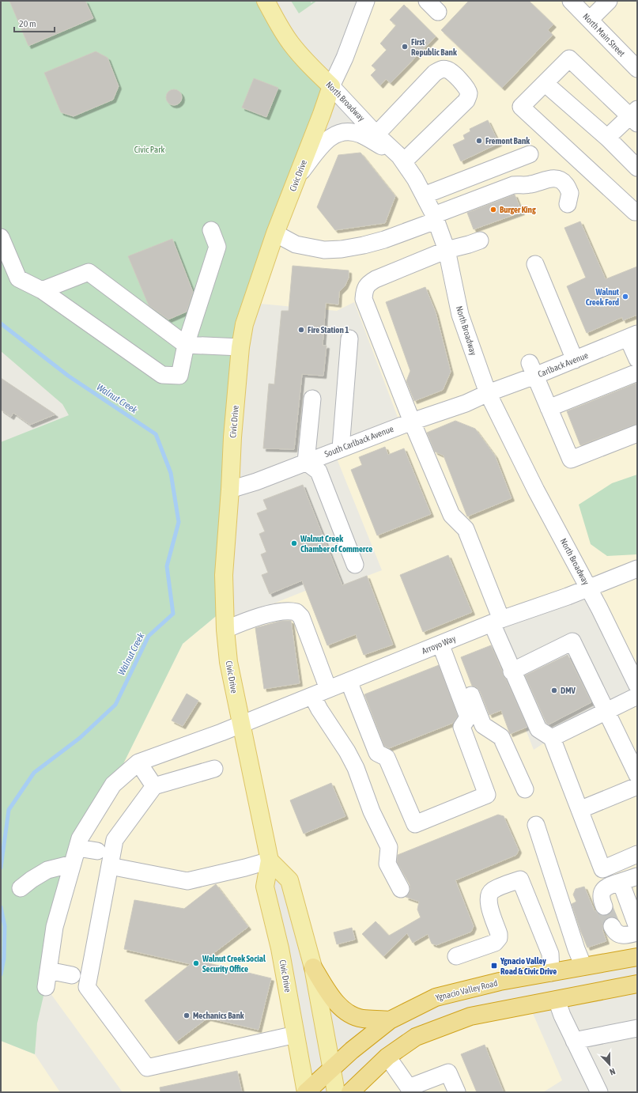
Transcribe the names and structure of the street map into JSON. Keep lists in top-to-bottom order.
{
  "streets": {
    "highway": ["Ygnacio Valley Road"],
    "main road": ["North Broadway", "Civic Drive"],
    "street": [
      "North Main Street",
      "Carlback Avenue",
      "South Carlback Avenue",
      "Arroyo Way"
    ]
  },
  "crossings": [
    ["North Broadway", "Civic Drive"],
    ["North Broadway", "Carlback Avenue"],
    ["North Broadway", "South Carlback Avenue"],
    ["North Broadway", "Arroyo Way"],
    ["Civic Drive", "South Carlback Avenue"],
    ["Civic Drive", "Arroyo Way"],
    ["Civic Drive", "Ygnacio Valley Road"],
    ["Carlback Avenue", "South Carlback Avenue"]
  ],
  "water": ["Walnut Creek"],
  "parks": ["Civic Park"],
  "places": {
    "other": [
      "First Republic Bank",
      "Fremont Bank",
      "Burger King",
      "Walnut Creek Ford",
      "Fire Station 1",
      "Walnut Creek Chamber of Commerce",
      "DMV",
      "Walnut Creek Social Security Office",
      "Mechanics Bank"
    ],
    "transit": ["Ygnacio Valley Road & Civic Drive"]
  },
  "scale_bar": "20 m",
  "north": "bottom"
}
